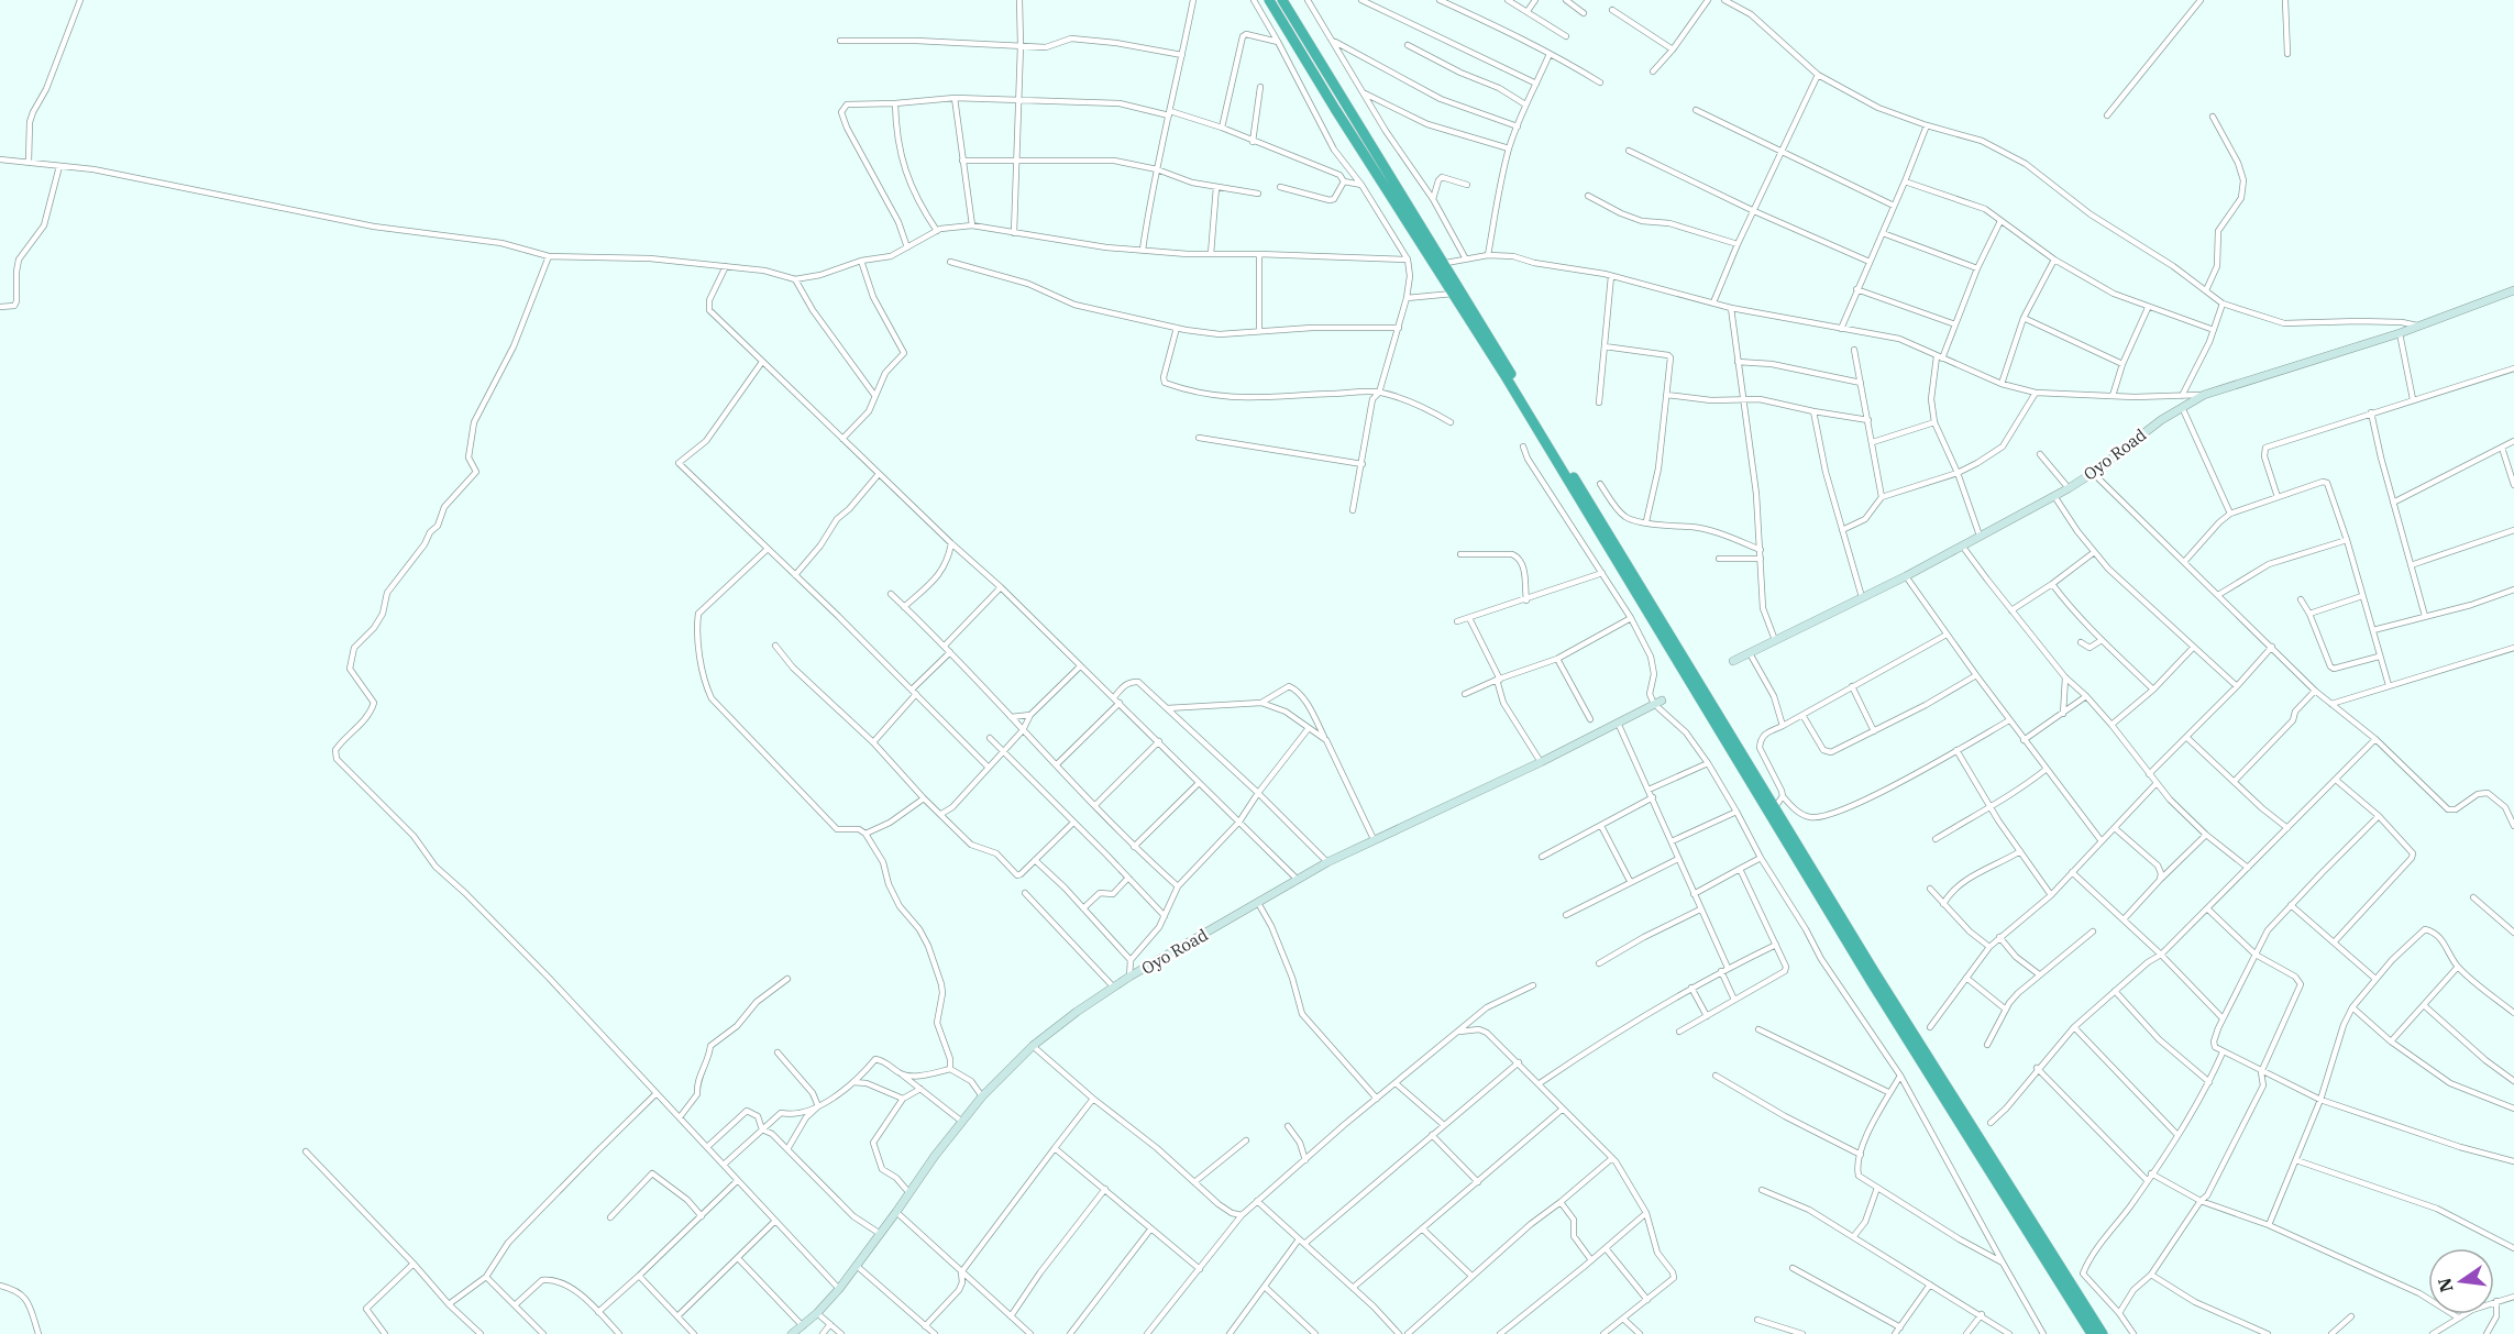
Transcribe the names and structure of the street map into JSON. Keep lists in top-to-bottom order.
{
  "streets": {
    "street": ["Oyo Road"]
  },
  "north": "left"
}
